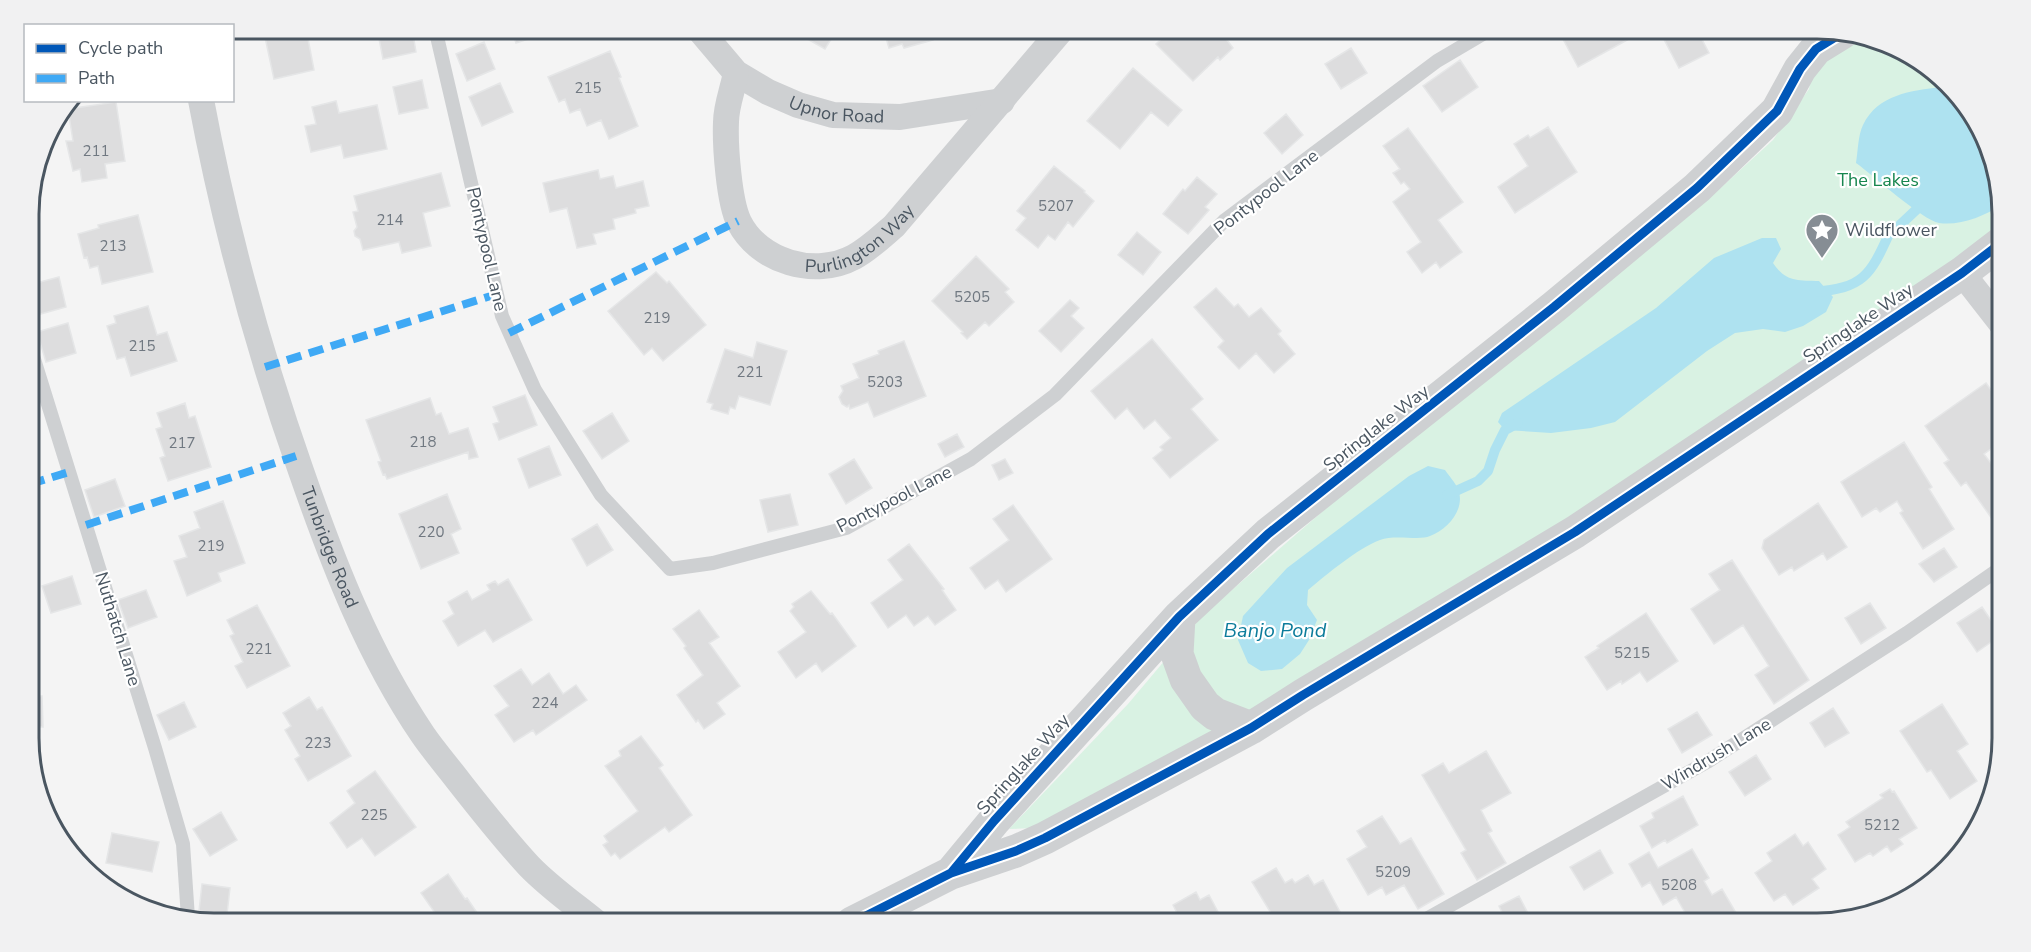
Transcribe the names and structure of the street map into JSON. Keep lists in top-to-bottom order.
{
  "streets": {
    "street": [
      "Upnor Road",
      "Purlington Way",
      "Springlake Way",
      "Tunbridge Road"
    ],
    "lane": ["Pontypool Lane", "Nuthatch Lane", "Windrush Lane"]
  },
  "crossings": [
    ["Upnor Road", "Purlington Way"]
  ],
  "water": ["Banjo Pond"],
  "parks": ["The Lakes"],
  "places": {
    "place": ["Wildflower"]
  },
  "house_numbers": [
    "215",
    "211",
    "5207",
    "214",
    "213",
    "5205",
    "219",
    "215",
    "221",
    "5203",
    "218",
    "217",
    "220",
    "219",
    "221",
    "5215",
    "224",
    "223",
    "225",
    "5212",
    "5209",
    "5208"
  ],
  "legend": ["Cycle path", "Path"]
}
